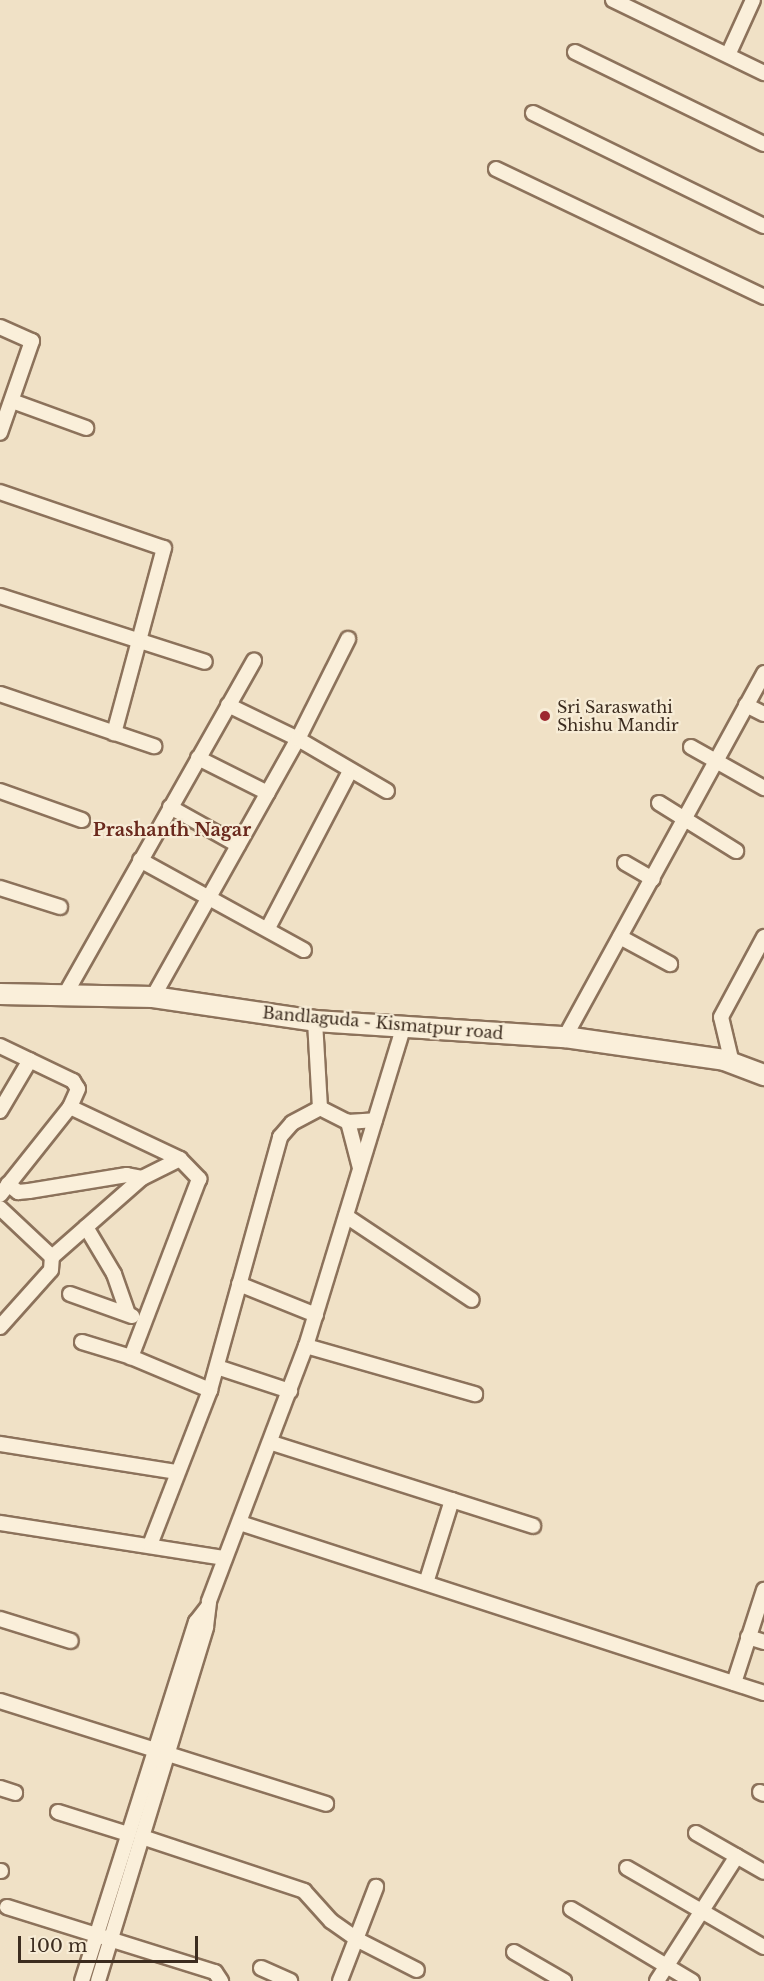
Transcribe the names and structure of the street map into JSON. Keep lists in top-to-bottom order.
{
  "streets": {
    "street": ["Bandlaguda - Kismatpur road"]
  },
  "districts": ["Prashanth Nagar"],
  "places": ["Sri Saraswathi Shishu Mandir"],
  "scale_bar": "100 m"
}
